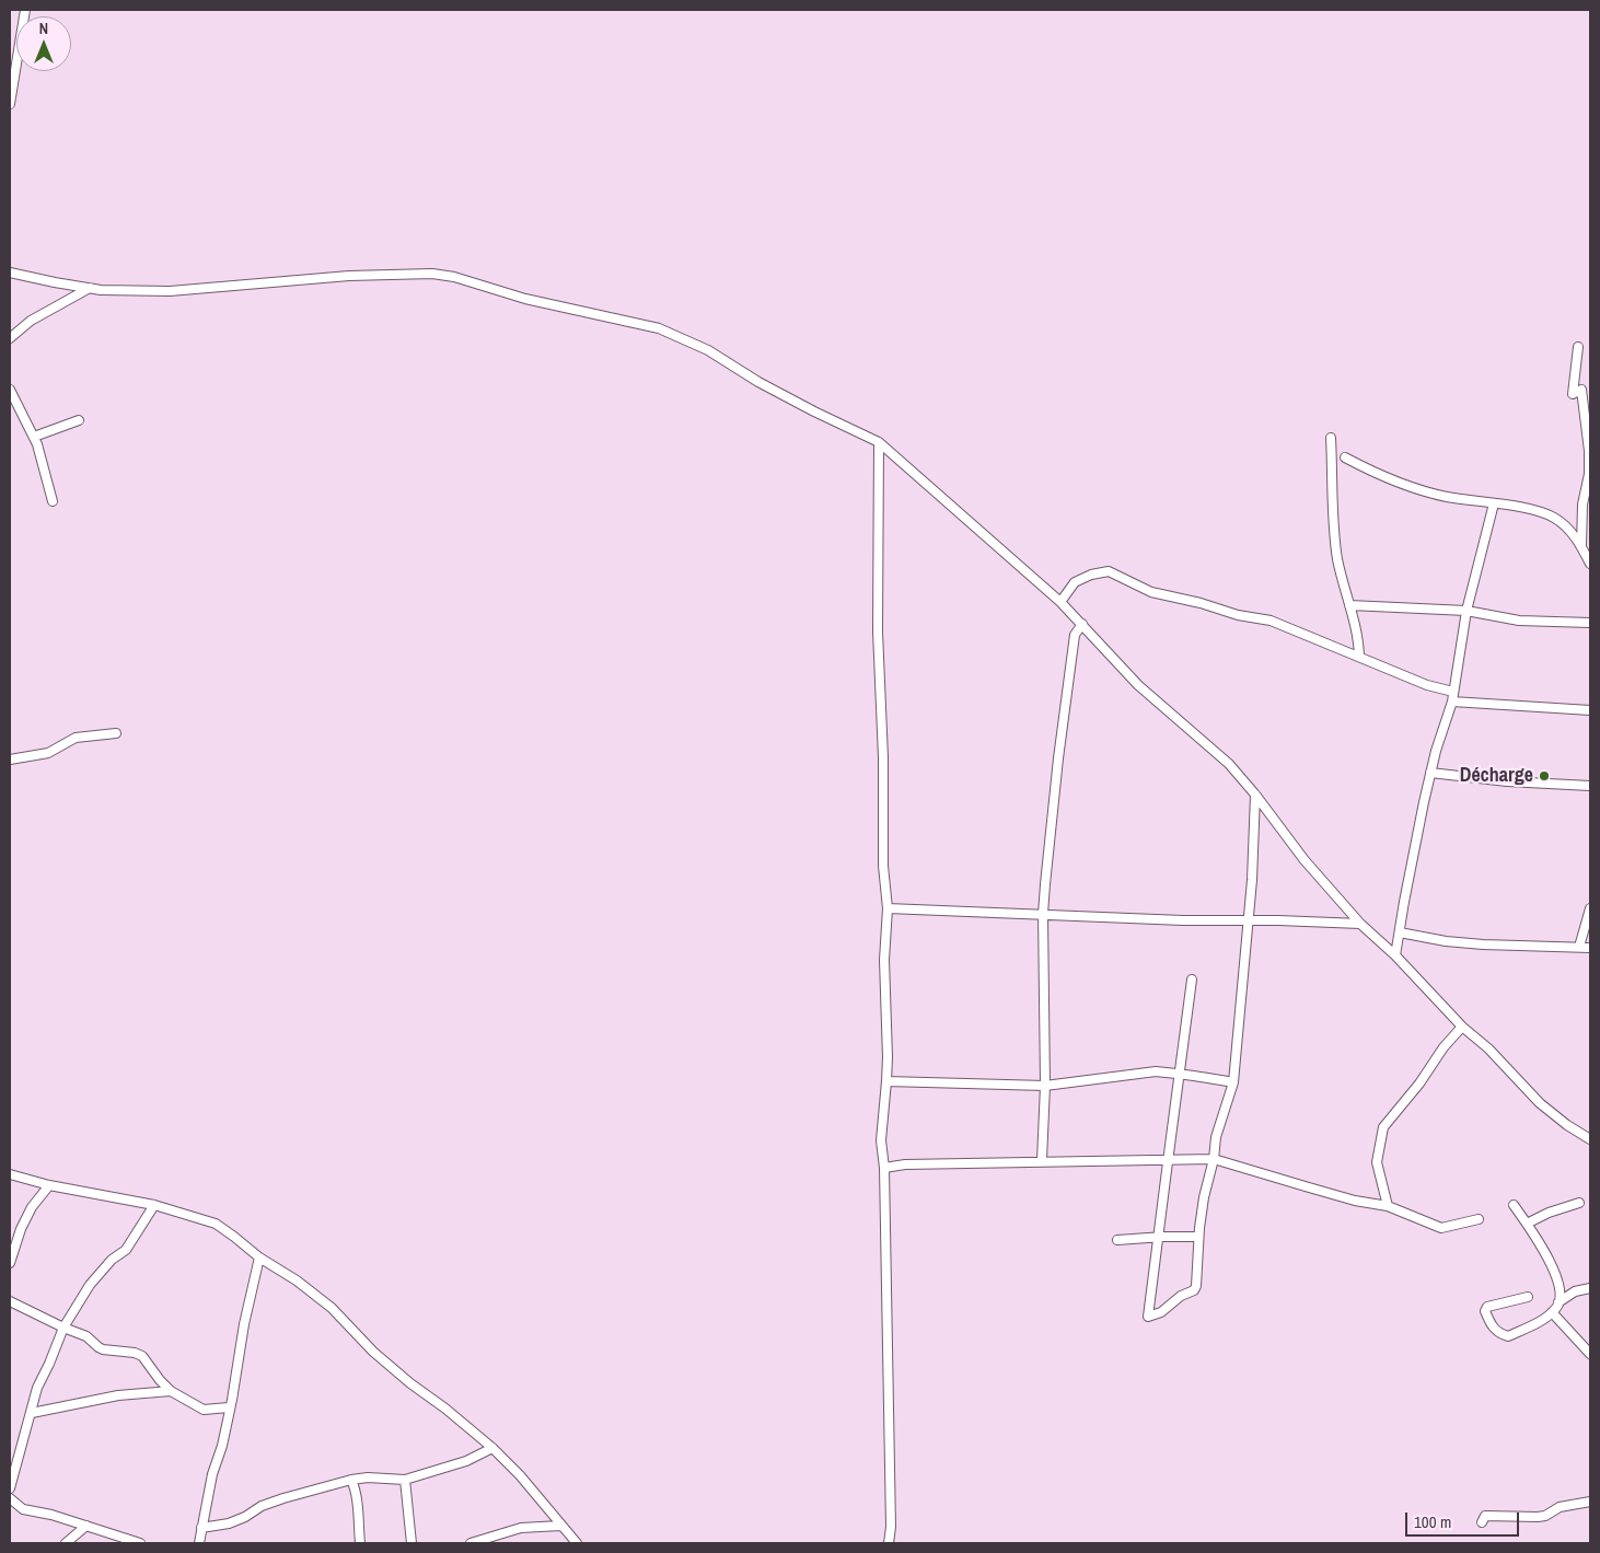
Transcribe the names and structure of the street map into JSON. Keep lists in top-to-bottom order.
{
  "places": ["Décharge"],
  "scale_bar": "100 m",
  "north": "top"
}
